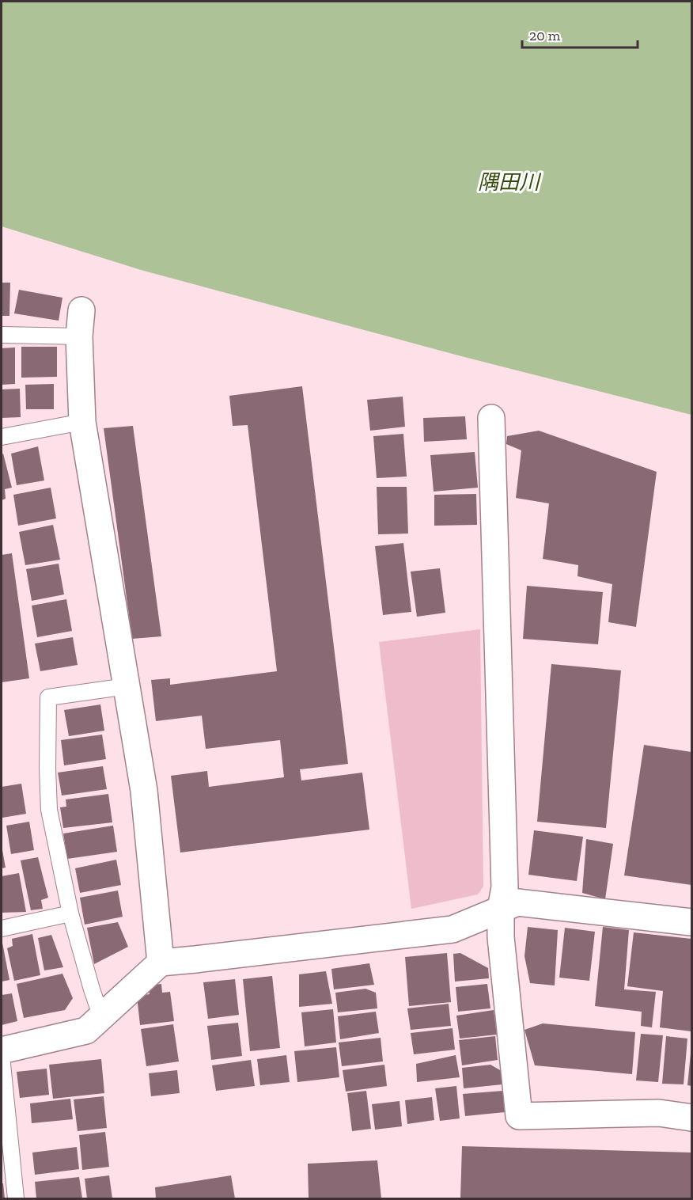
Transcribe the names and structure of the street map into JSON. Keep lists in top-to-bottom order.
{
  "water": ["隅田川"],
  "scale_bar": "20 m"
}
